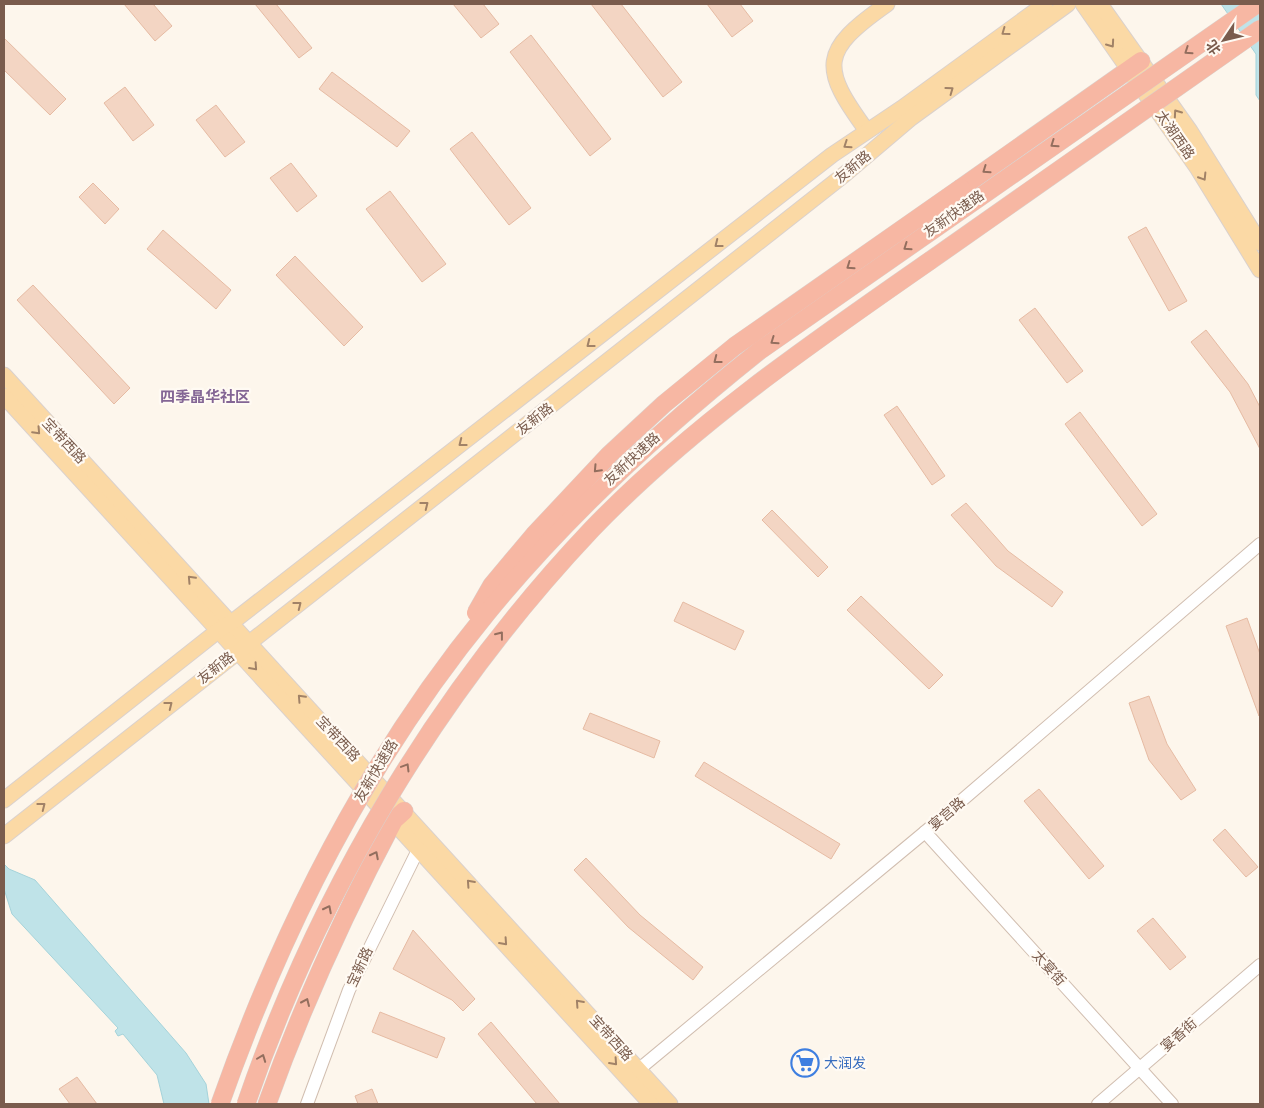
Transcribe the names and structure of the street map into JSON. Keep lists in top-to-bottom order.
{
  "streets": {
    "highway": ["友新快速路"],
    "main road": ["太湖西路", "友新路", "宝带西路"],
    "street": [
      "宴宫路",
      "宝新路",
      "太宴街",
      "宴香街"
    ]
  },
  "crossings": [
    ["友新路", "宝带西路"],
    ["宝带西路", "宴宫路"],
    ["宝带西路", "宝新路"],
    ["宴宫路", "太宴街"],
    ["太宴街", "宴香街"]
  ],
  "districts": ["四季晶华社区"],
  "places": {
    "supermarket": ["大润发"]
  },
  "north": "bottom left"
}
